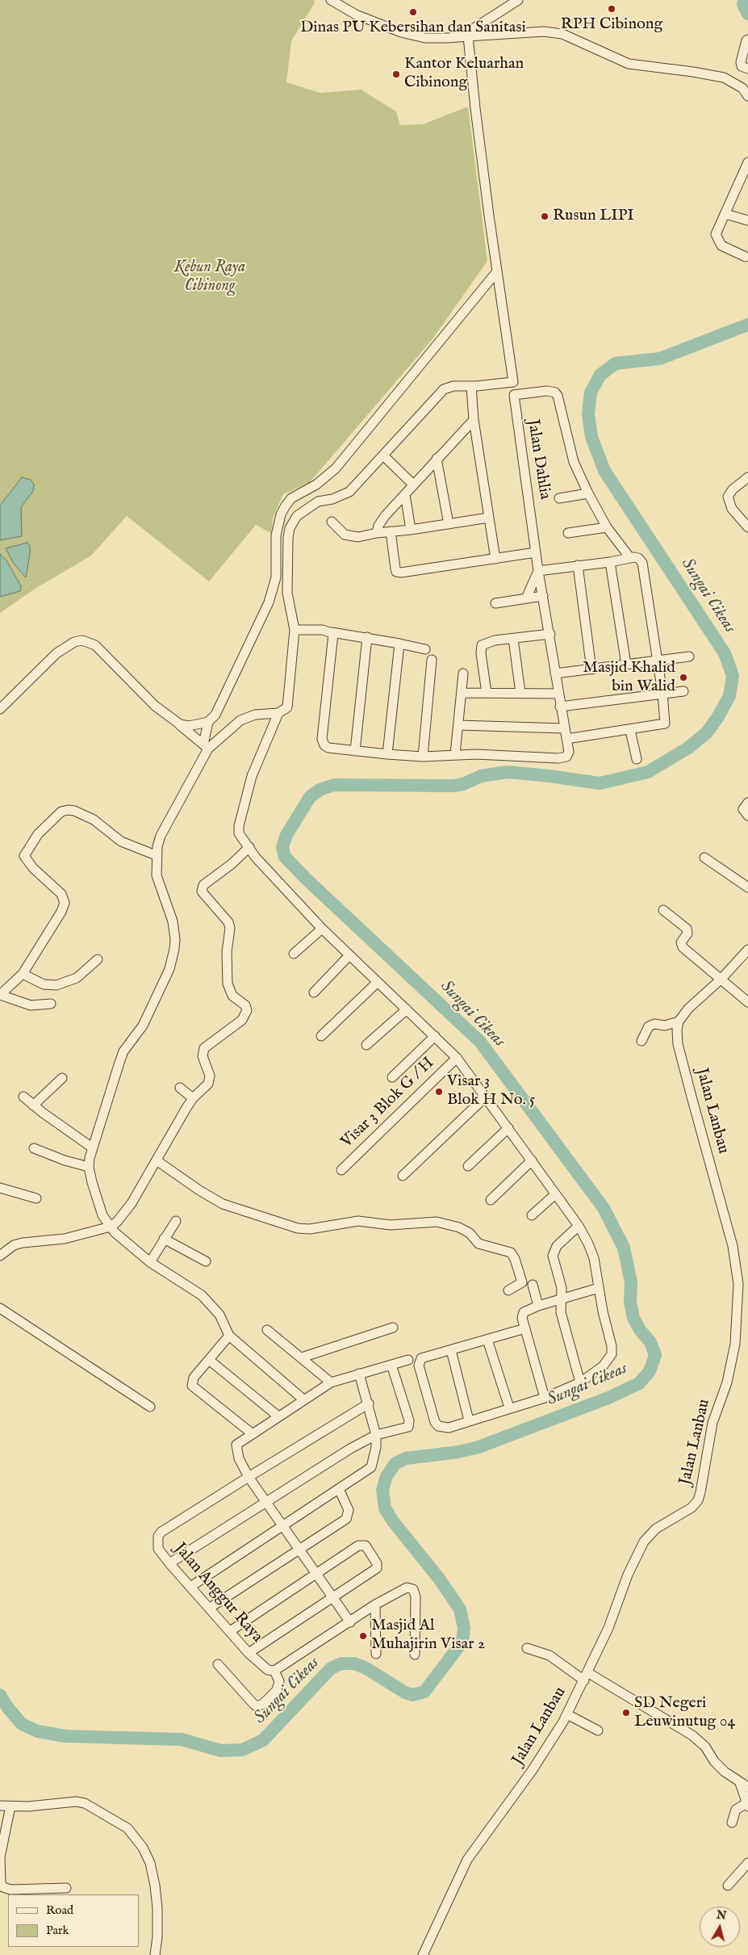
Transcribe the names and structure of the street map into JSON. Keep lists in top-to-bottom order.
{
  "streets": {
    "street": [
      "Jalan Dahlia",
      "Visar 3 Blok G / H",
      "Jalan Lanbau",
      "Jalan Anggur Raya"
    ]
  },
  "water": ["Sungai Cikeas"],
  "parks": ["Kebun Raya Cibinong"],
  "places": [
    "RPH Cibinong",
    "Dinas PU Kebersihan dan Sanitasi",
    "Kantor Keluarhan Cibinong",
    "Rusun LIPI",
    "Masjid Khalid bin Walid",
    "Visar 3 Blok H No. 5",
    "Masjid Al Muhajirin Visar 2",
    "SD Negeri Leuwinutug 04"
  ],
  "legend": ["Road", "Park"],
  "north": "top"
}
